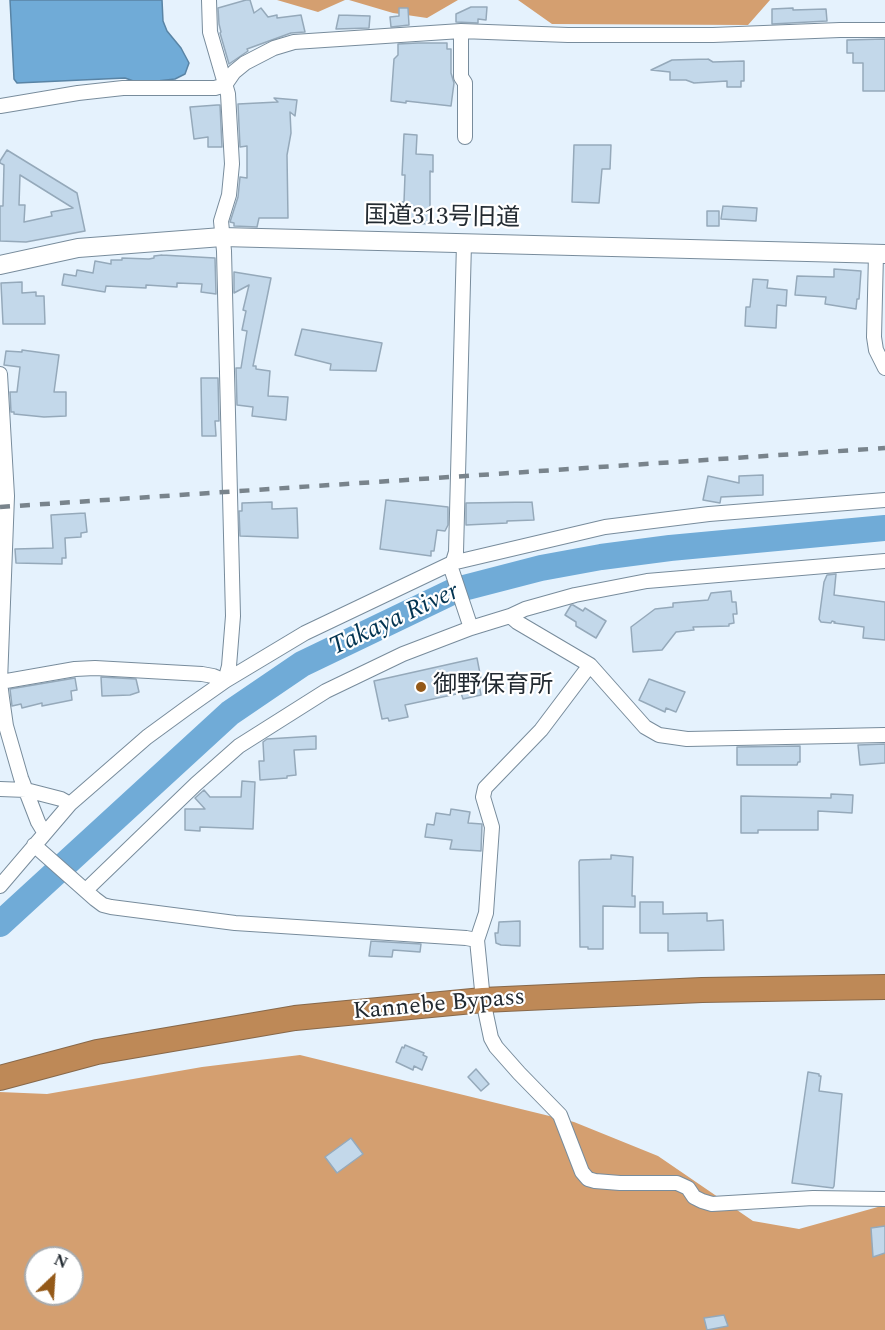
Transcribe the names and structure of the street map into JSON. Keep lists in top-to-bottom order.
{
  "streets": {
    "highway": ["Kannebe Bypass"],
    "street": ["国道313号旧道"]
  },
  "water": ["Takaya River"],
  "places": ["御野保育所"],
  "north": "top right"
}
